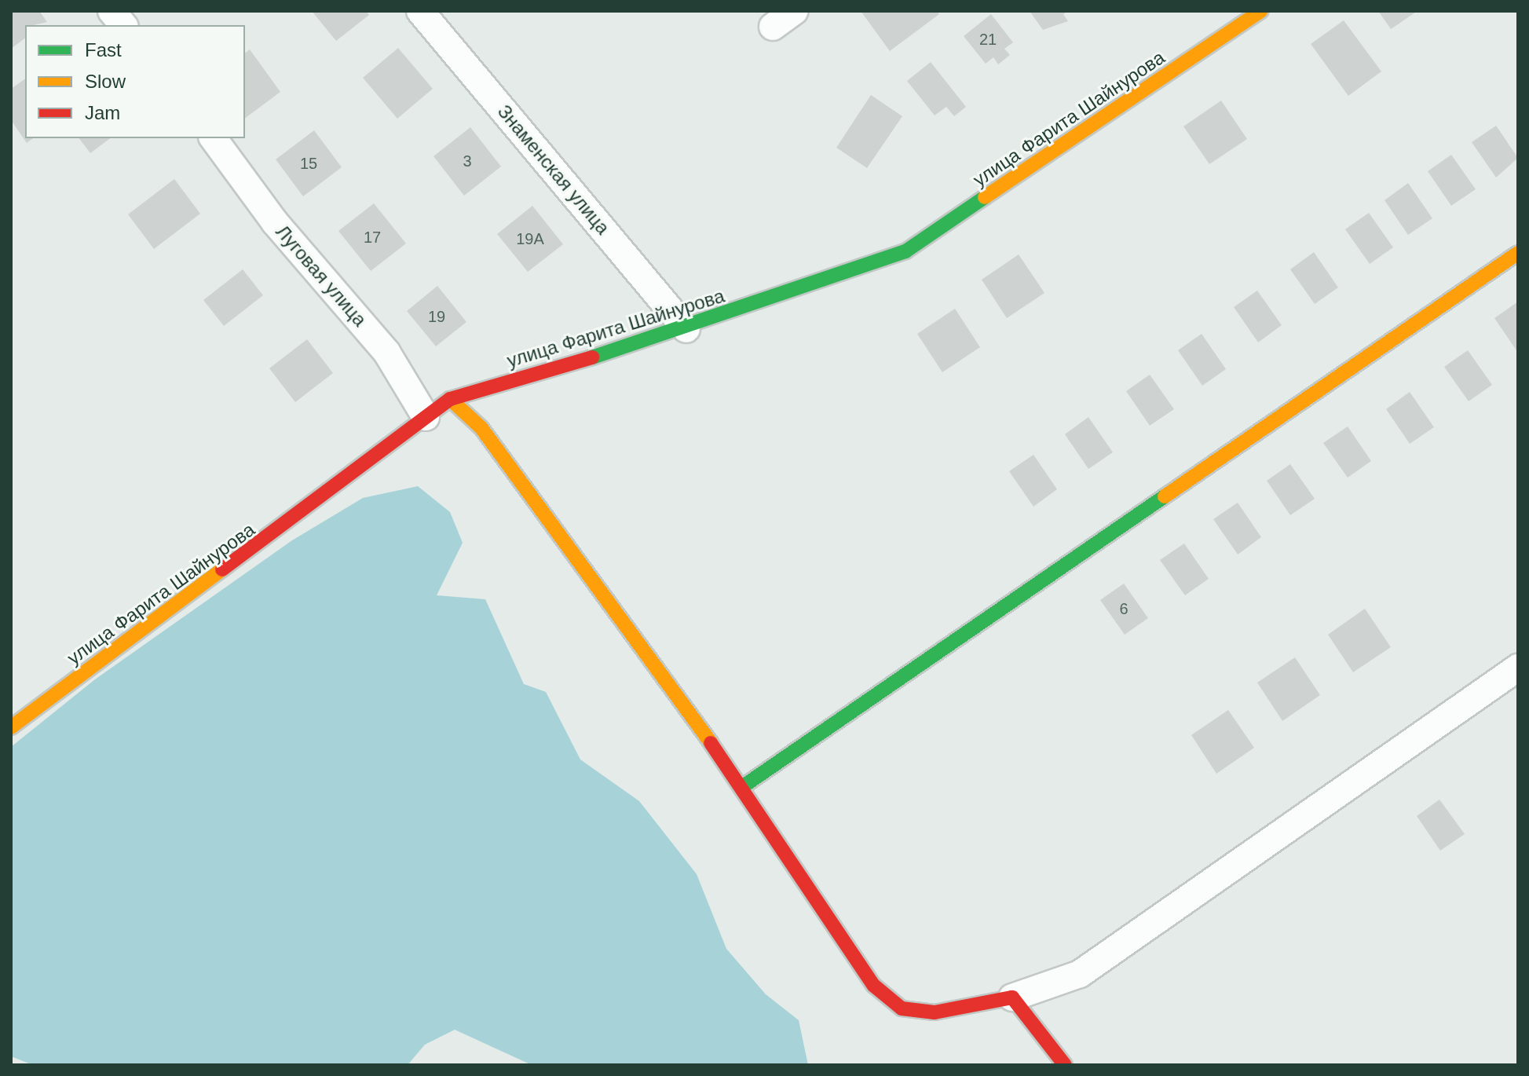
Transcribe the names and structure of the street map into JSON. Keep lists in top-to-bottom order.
{
  "streets": {
    "street": ["улица Фарита Шайнурова", "Знаменская улица", "Луговая улица"]
  },
  "crossings": [
    ["улица Фарита Шайнурова", "Знаменская улица"],
    ["улица Фарита Шайнурова", "Луговая улица"]
  ],
  "house_numbers": [
    "21",
    "3",
    "15",
    "17",
    "19А",
    "19",
    "6"
  ],
  "legend": ["Fast", "Slow", "Jam"]
}
